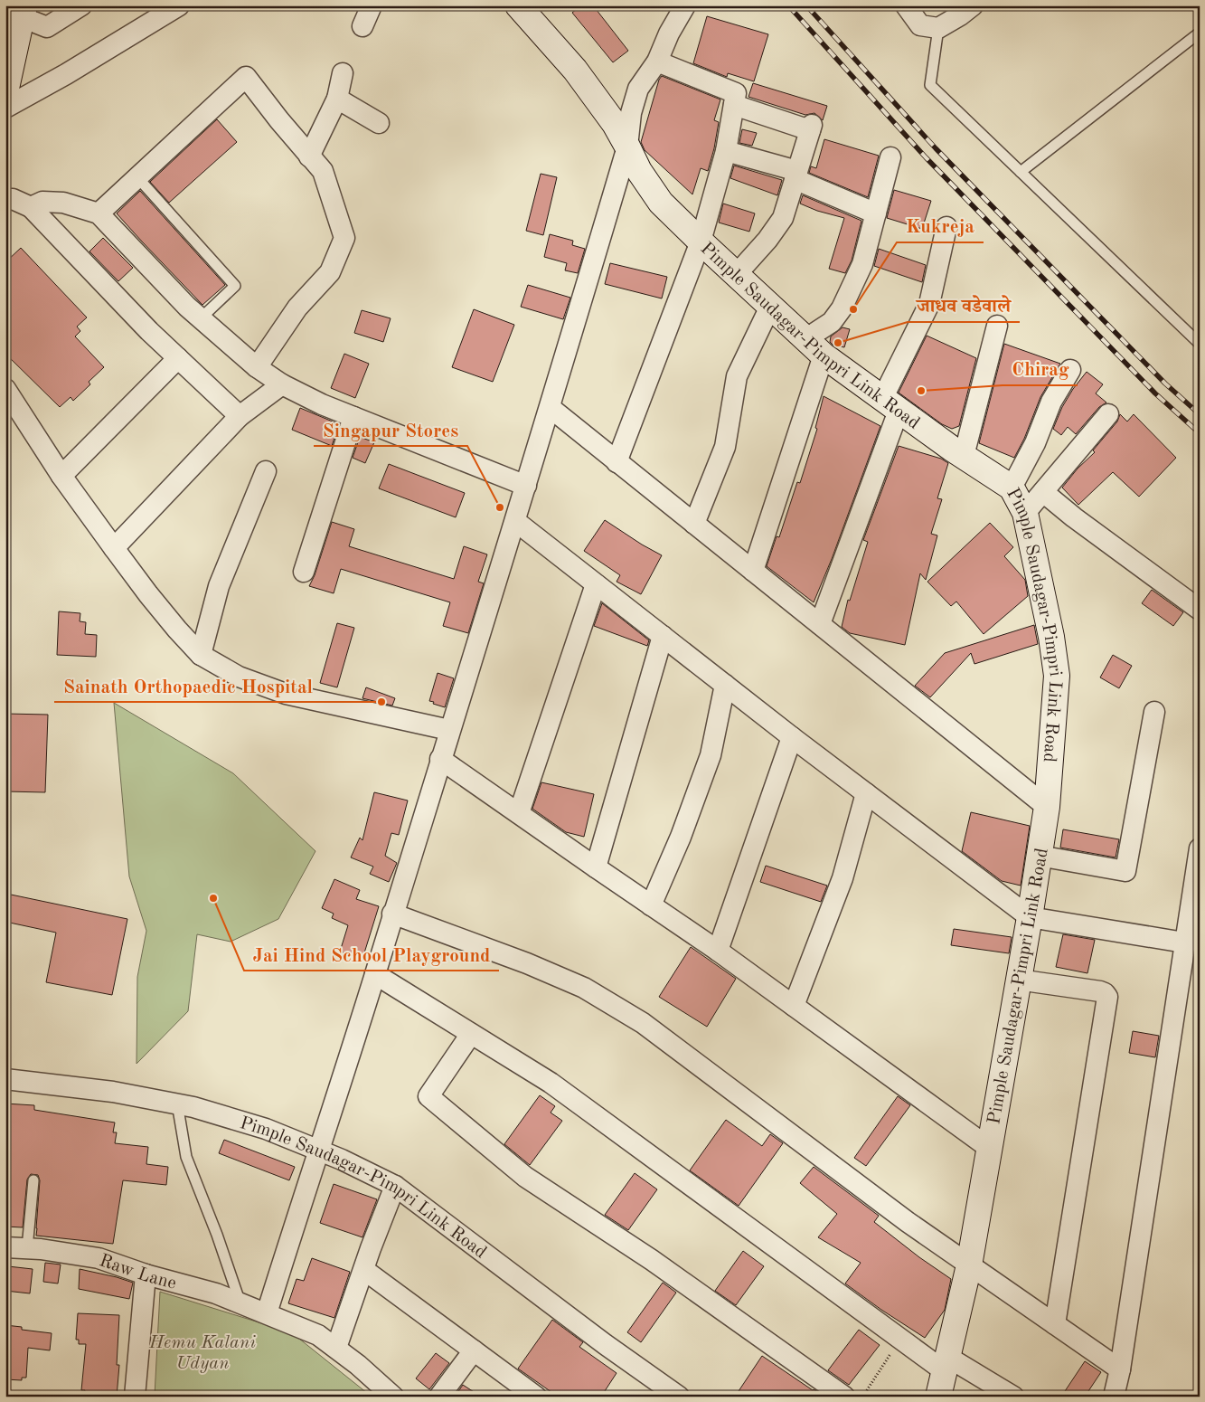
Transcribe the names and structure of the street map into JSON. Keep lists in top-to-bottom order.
{
  "streets": {
    "street": ["Pimple Saudagar-Pimpri Link Road", "Raw Lane"]
  },
  "parks": ["Hemu Kalani Udyan"],
  "places": [
    "Kukreja",
    "जाधव वडेवाले",
    "Chirag",
    "Singapur Stores",
    "Sainath Orthopaedic Hospital",
    "Jai Hind School Playground"
  ]
}
